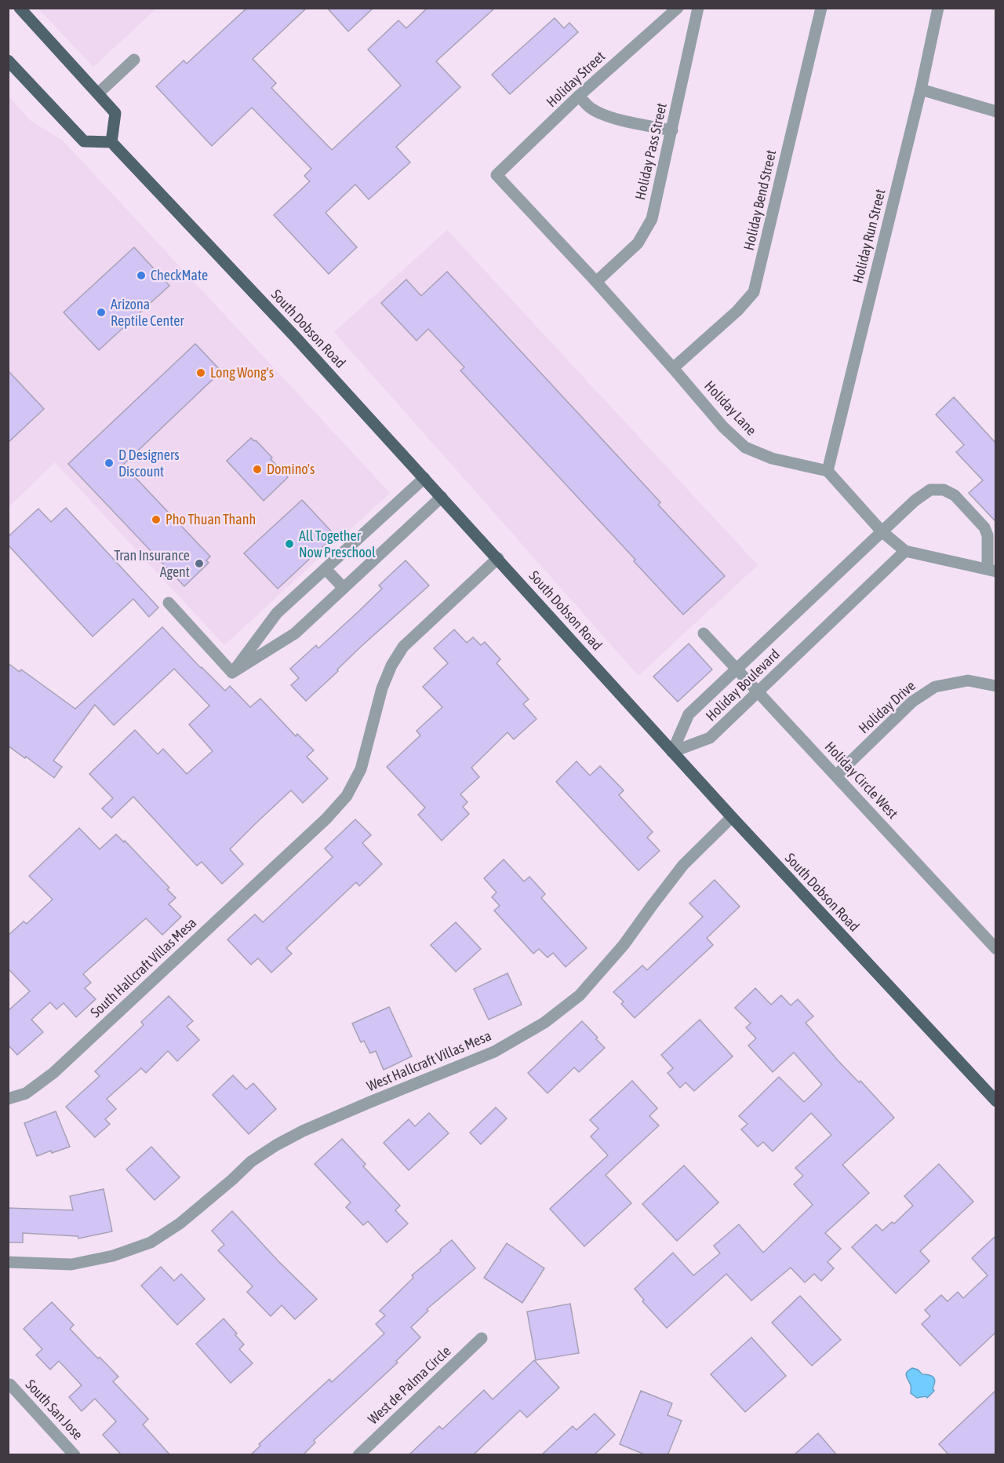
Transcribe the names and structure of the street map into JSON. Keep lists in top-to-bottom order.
{
  "streets": {
    "main road": ["South Dobson Road"],
    "street": [
      "Holiday Street",
      "Holiday Pass Street",
      "Holiday Bend Street",
      "Holiday Run Street",
      "Holiday Lane",
      "Holiday Boulevard",
      "Holiday Drive",
      "Holiday Circle West",
      "South Hallcraft Villas Mesa",
      "West Hallcraft Villas Mesa",
      "West de Palma Circle",
      "South San Jose"
    ]
  },
  "crossings": [
    ["Holiday Street", "Holiday Lane"],
    ["Holiday Pass Street", "Holiday Lane"],
    ["Holiday Bend Street", "Holiday Lane"],
    ["Holiday Run Street", "Holiday Lane"],
    ["South Dobson Road", "Holiday Boulevard"],
    ["South Dobson Road", "South Hallcraft Villas Mesa"],
    ["South Dobson Road", "West Hallcraft Villas Mesa"],
    ["Holiday Boulevard", "Holiday Circle West"],
    ["Holiday Drive", "Holiday Circle West"]
  ],
  "places": [
    "CheckMate",
    "Arizona Reptile Center",
    "Long Wong's",
    "D Designers Discount",
    "Domino's",
    "Pho Thuan Thanh",
    "All Together Now Preschool",
    "Tran Insurance Agent"
  ]
}
